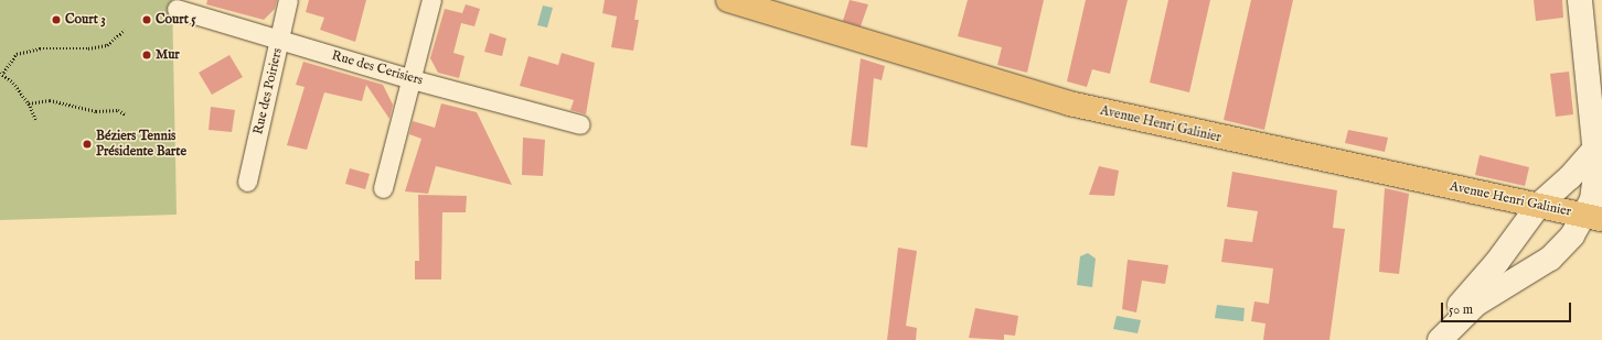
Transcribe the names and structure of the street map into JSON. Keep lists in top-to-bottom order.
{
  "streets": {
    "main road": ["Avenue Henri Galinier"],
    "street": ["Rue des Cerisiers", "Rue des Poiriers"]
  },
  "crossings": [
    ["Rue des Cerisiers", "Rue des Poiriers"]
  ],
  "places": [
    "Court 3",
    "Court 5",
    "Mur",
    "Béziers Tennis Présidente Barte"
  ],
  "scale_bar": "50 m"
}
